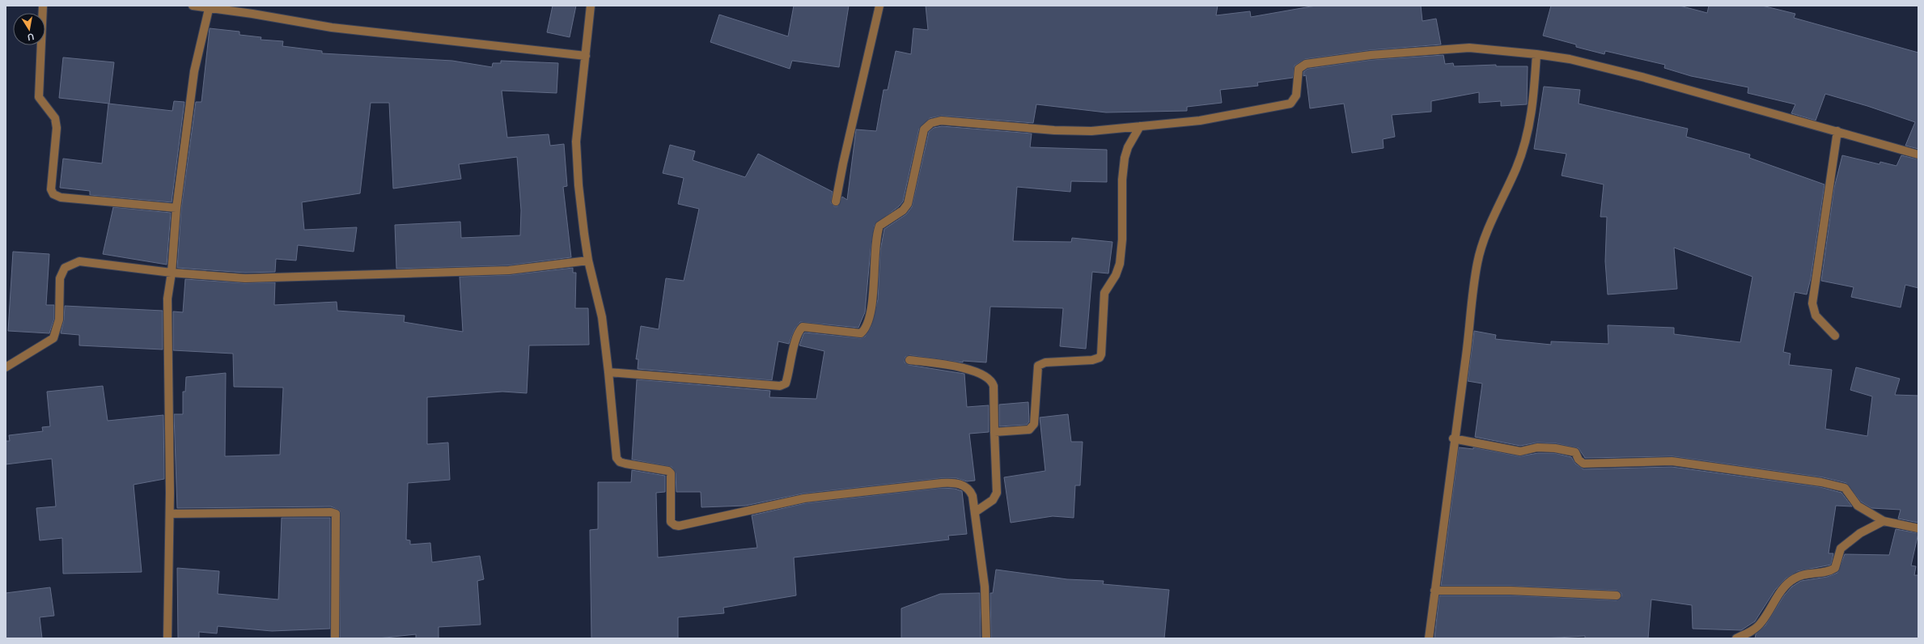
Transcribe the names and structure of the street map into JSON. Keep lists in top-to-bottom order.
{
  "north": "bottom"
}
